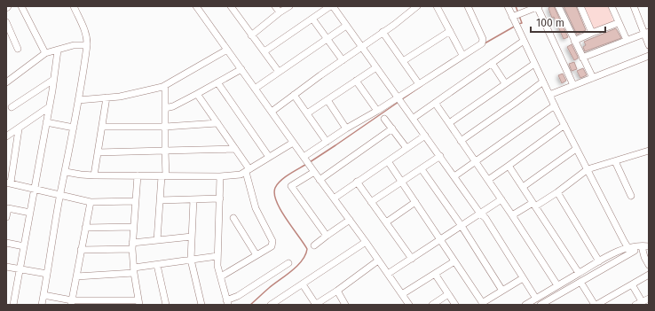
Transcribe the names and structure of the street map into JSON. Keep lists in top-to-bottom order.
{
  "scale_bar": "100 m"
}
